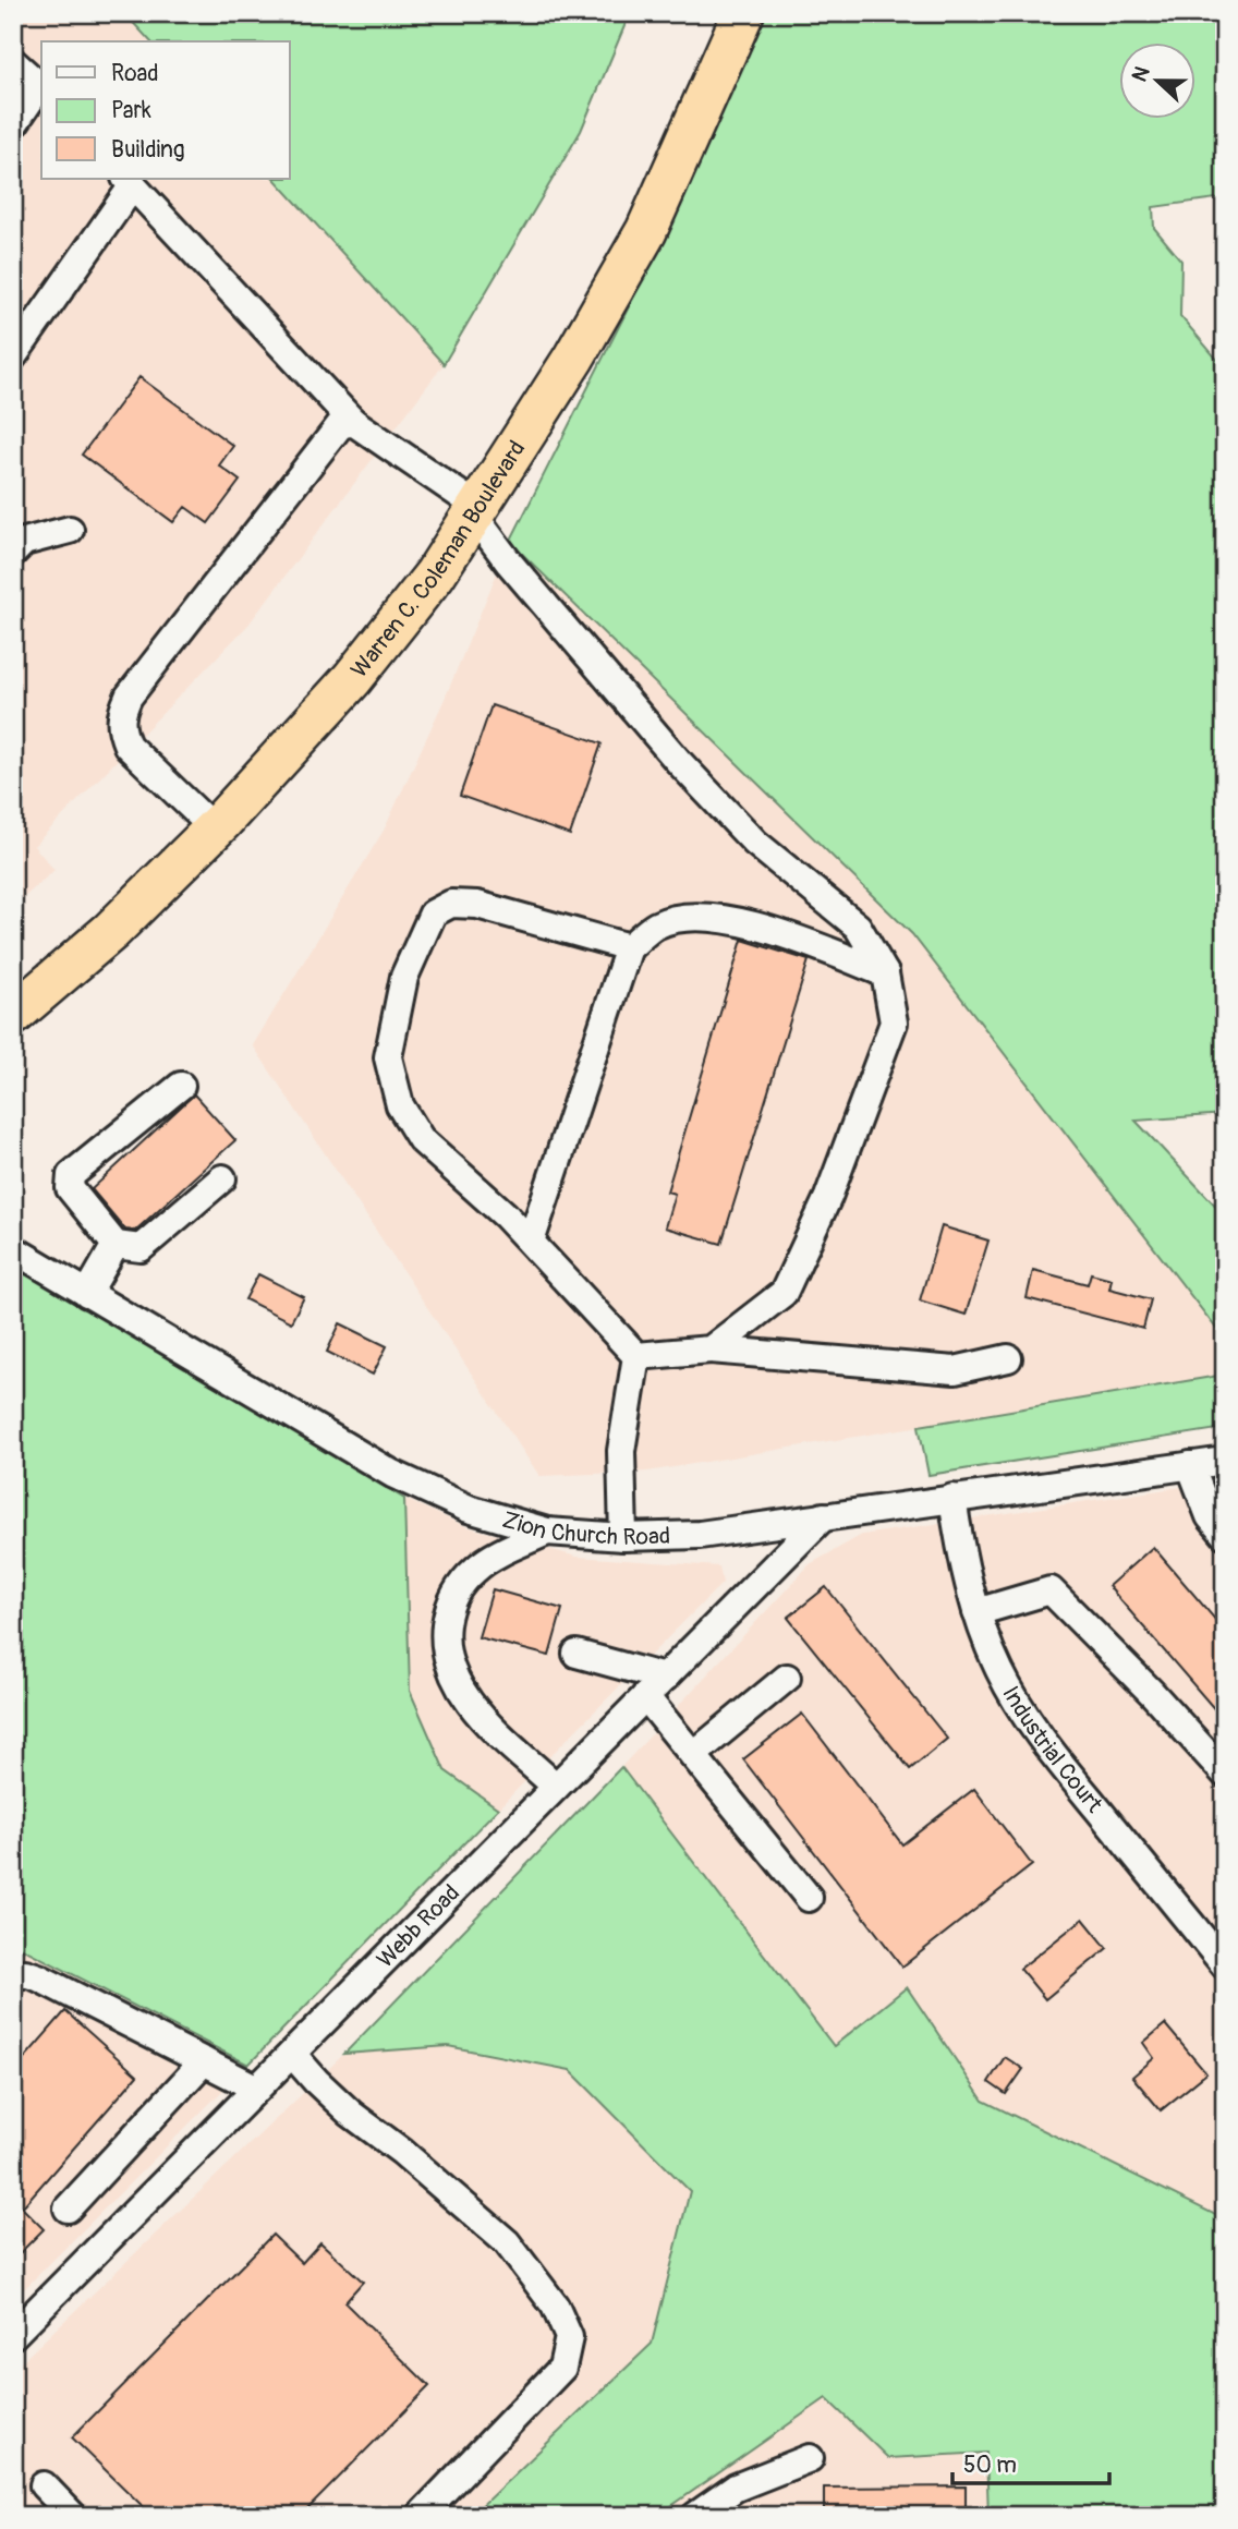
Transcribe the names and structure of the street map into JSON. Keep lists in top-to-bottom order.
{
  "streets": {
    "highway": ["Warren C. Coleman Boulevard"],
    "street": ["Zion Church Road", "Industrial Court", "Webb Road"]
  },
  "crossings": [
    ["Zion Church Road", "Industrial Court"],
    ["Zion Church Road", "Webb Road"]
  ],
  "legend": ["Road", "Park", "Building"],
  "scale_bar": "50 m",
  "north": "left"
}
